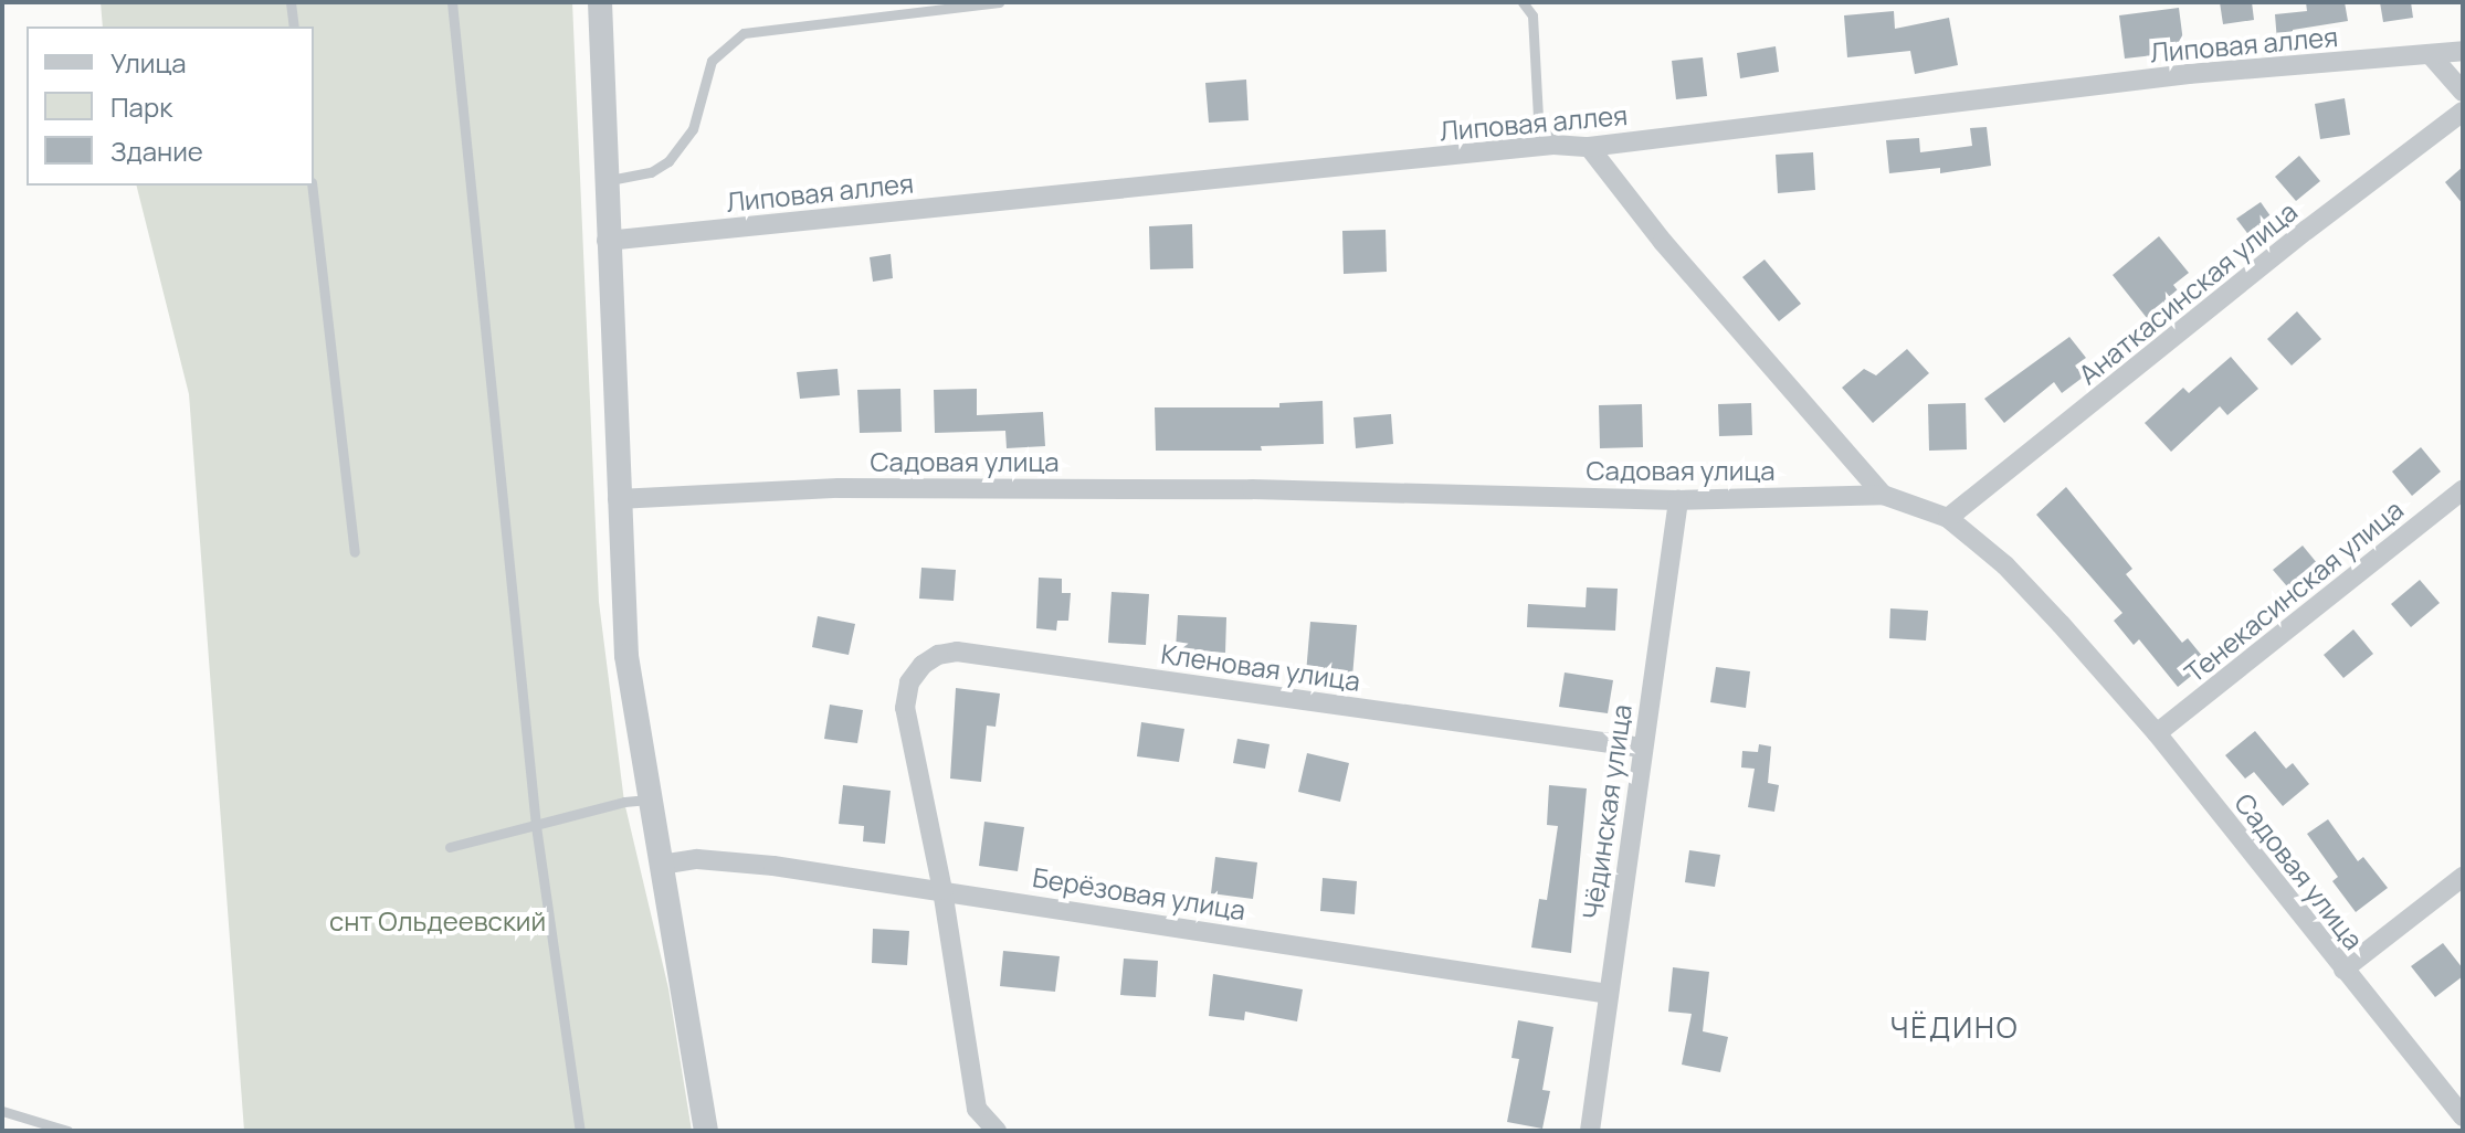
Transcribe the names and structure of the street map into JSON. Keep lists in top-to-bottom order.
{
  "streets": {
    "street": [
      "Липовая аллея",
      "Анаткасинская улица",
      "Садовая улица",
      "Тенекасинская улица",
      "Кленовая улица",
      "Чёдинская улица",
      "Берёзовая улица"
    ]
  },
  "crossings": [
    ["Анаткасинская улица", "Садовая улица"],
    ["Садовая улица", "Тенекасинская улица"],
    ["Садовая улица", "Чёдинская улица"],
    ["Кленовая улица", "Чёдинская улица"],
    ["Кленовая улица", "Берёзовая улица"],
    ["Чёдинская улица", "Берёзовая улица"]
  ],
  "districts": ["ЧЁДИНО"],
  "parks": ["снт Ольдеевский"],
  "legend": ["Улица", "Парк", "Здание"]
}
